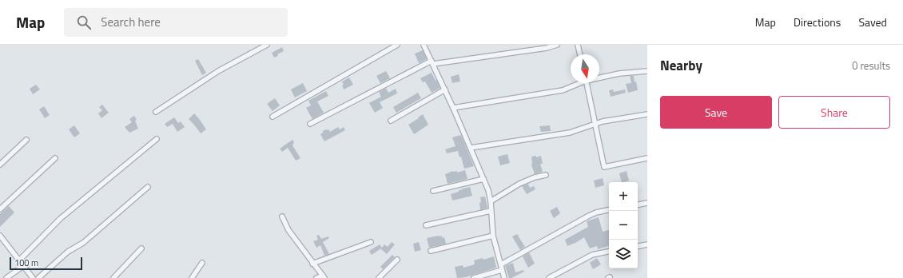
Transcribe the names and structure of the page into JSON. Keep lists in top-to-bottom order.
{
  "scale_bar": "100 m",
  "north": "bottom",
  "page": {
    "header": "Map",
    "search": "Search here",
    "nav": ["Map", "Directions", "Saved"],
    "heading": ["Nearby", "0 results"],
    "buttons": ["Save", "Share"],
    "map_buttons": ["+", "−"],
    "scale": "100 m"
  }
}
